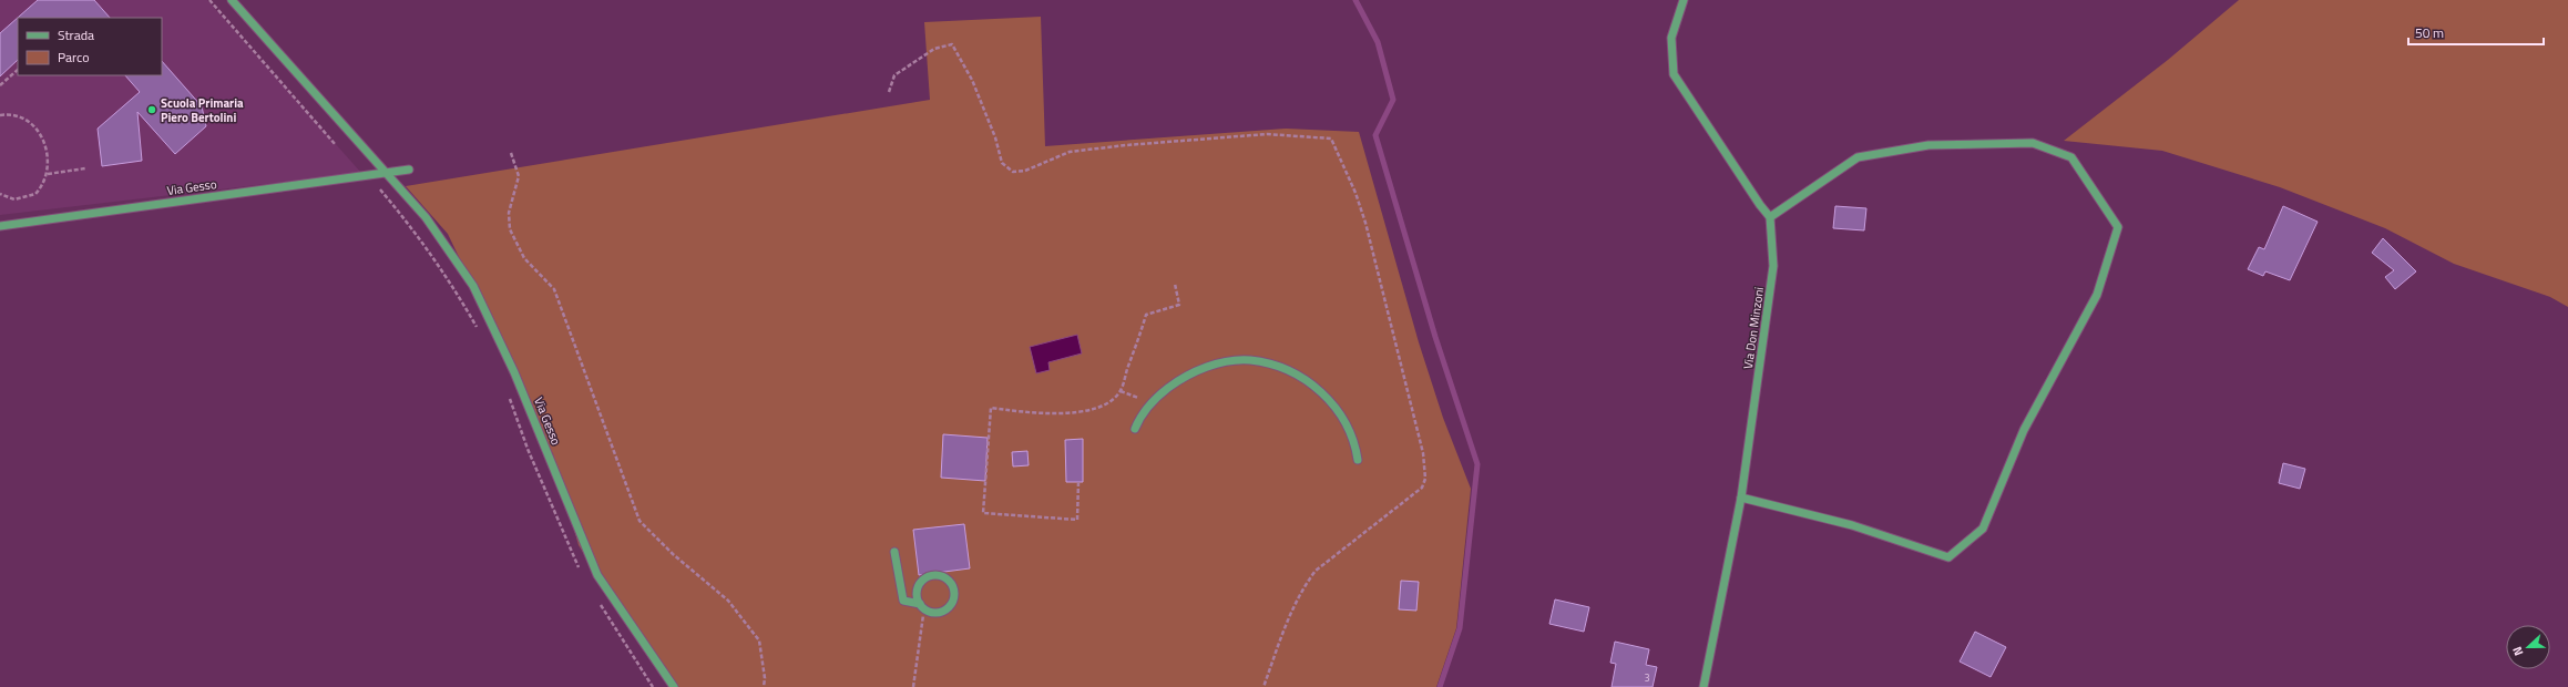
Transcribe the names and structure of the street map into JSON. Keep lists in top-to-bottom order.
{
  "streets": {
    "street": ["Via Gesso", "Via Don Minzoni"]
  },
  "places": ["Scuola Primaria Piero Bertolini"],
  "house_numbers": ["3"],
  "legend": ["Strada", "Parco"],
  "scale_bar": "50 m",
  "north": "left"
}
